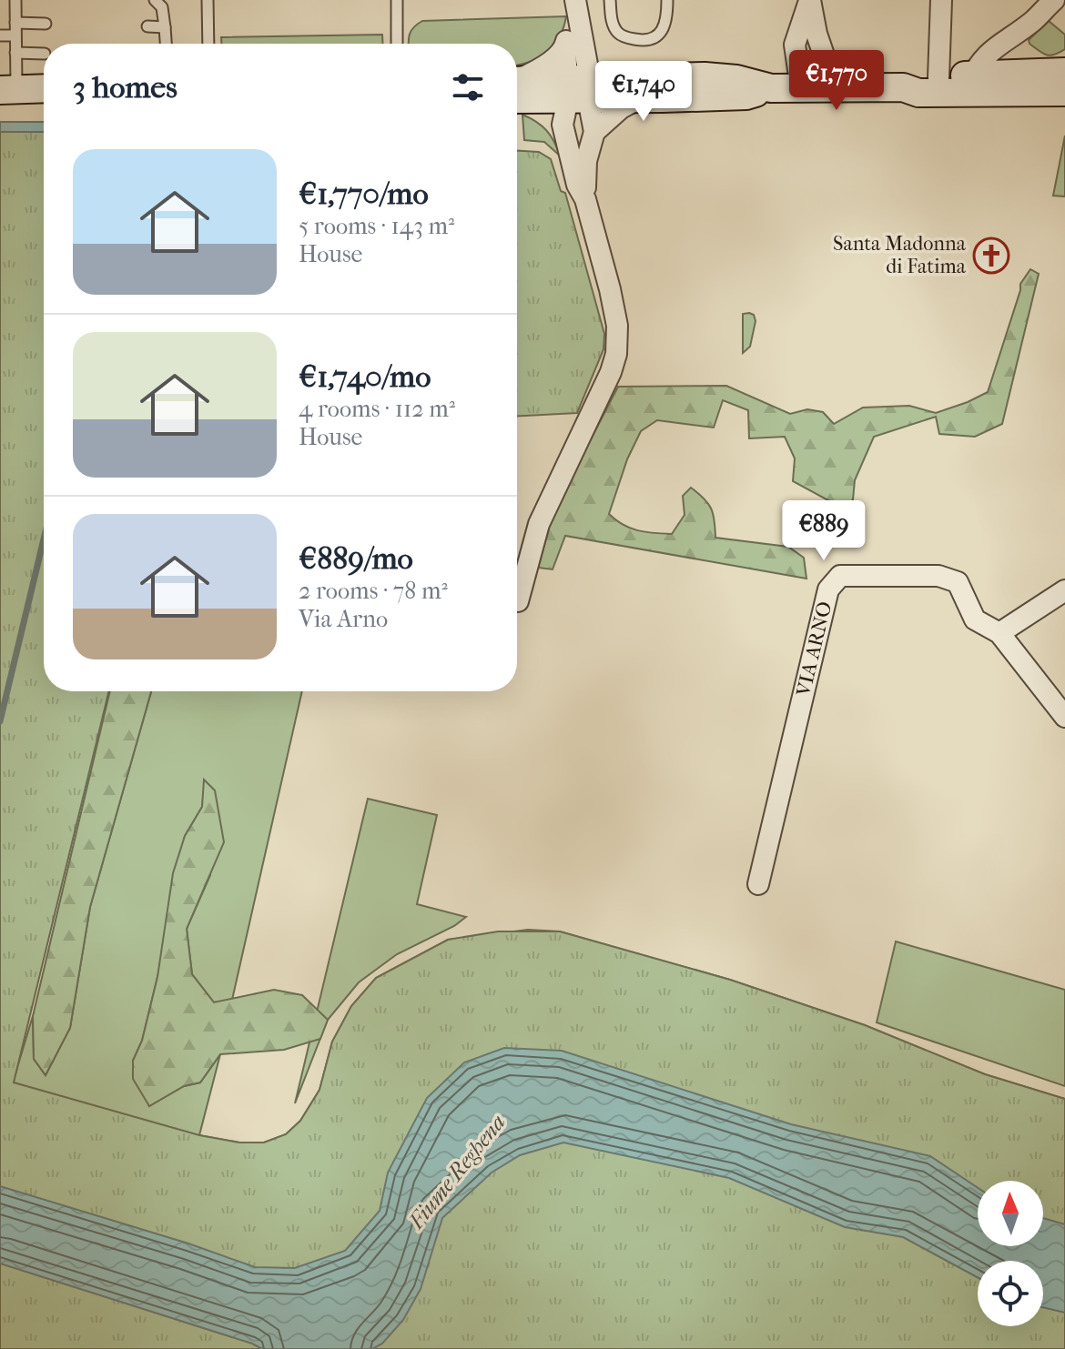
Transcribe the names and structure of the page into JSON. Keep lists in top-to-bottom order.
{
  "streets": {
    "street": ["VIA ARNO"]
  },
  "water": ["Fiume Reghena"],
  "places": {
    "church": ["Santa Madonna di Fatima"]
  },
  "north": "top",
  "page": {
    "heading": "3 homes",
    "price": ["€1,770", "€1,740", "€889"],
    "list": [
      {
        "name": "€1,770/mo",
        "note": "5 rooms · 143 m² · House"
      },
      {
        "name": "€1,740/mo",
        "note": "4 rooms · 112 m² · House"
      },
      {
        "name": "€889/mo",
        "note": "2 rooms · 78 m² · Via Arno"
      }
    ]
  }
}
